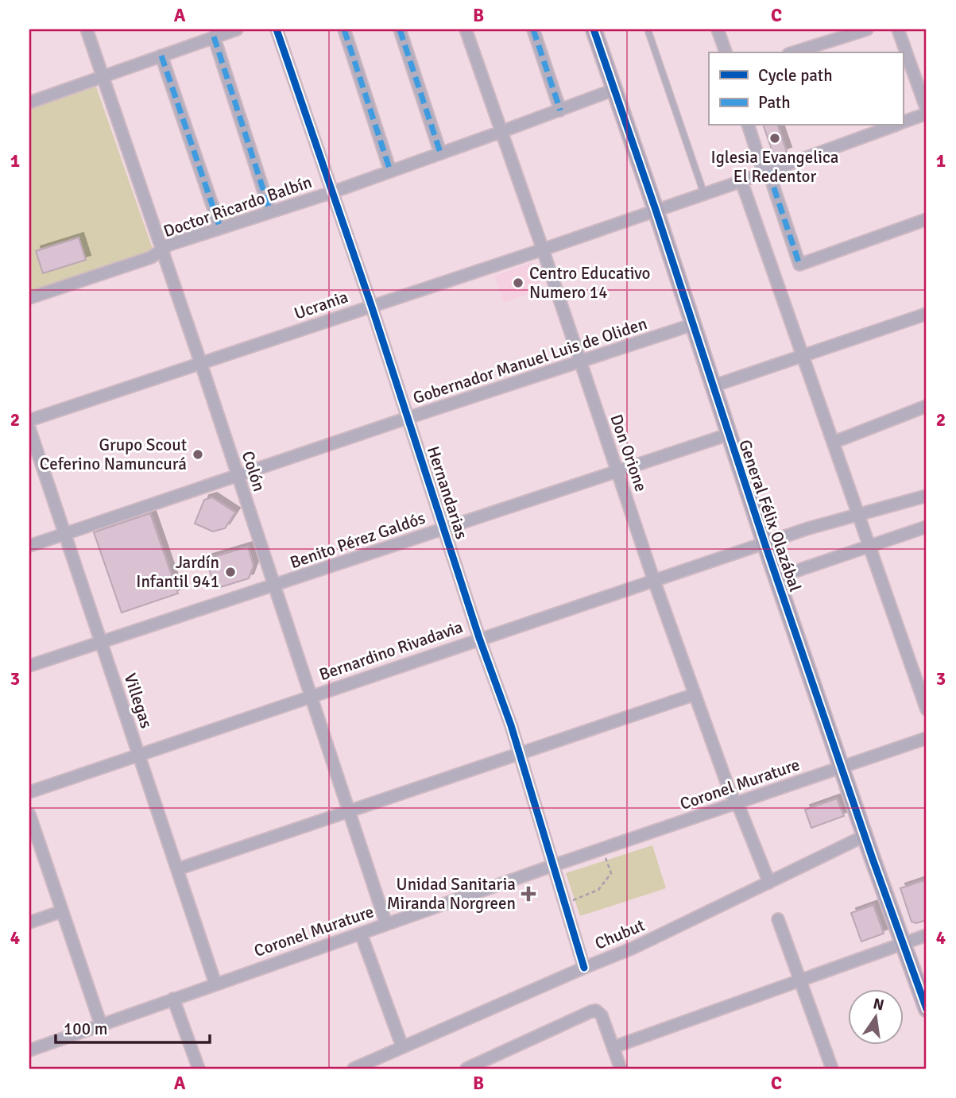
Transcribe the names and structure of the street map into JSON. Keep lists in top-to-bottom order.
{
  "streets": {
    "street": [
      "Doctor Ricardo Balbín",
      "Ucrania",
      "Gobernador Manuel Luis de Oliden",
      "Don Orione",
      "Colón",
      "Hernandarias",
      "General Félix Olazábal",
      "Benito Pérez Galdós",
      "Bernardino Rivadavia",
      "Villegas",
      "Coronel Murature",
      "Chubut"
    ]
  },
  "crossings": [
    ["Doctor Ricardo Balbín", "Don Orione"],
    ["Doctor Ricardo Balbín", "Colón"],
    ["Doctor Ricardo Balbín", "Hernandarias"],
    ["Doctor Ricardo Balbín", "General Félix Olazábal"],
    ["Ucrania", "Don Orione"],
    ["Ucrania", "Colón"],
    ["Ucrania", "Hernandarias"],
    ["Ucrania", "General Félix Olazábal"],
    ["Gobernador Manuel Luis de Oliden", "Don Orione"],
    ["Gobernador Manuel Luis de Oliden", "Colón"],
    ["Gobernador Manuel Luis de Oliden", "Hernandarias"],
    ["Gobernador Manuel Luis de Oliden", "General Félix Olazábal"],
    ["Gobernador Manuel Luis de Oliden", "Villegas"],
    ["Don Orione", "Benito Pérez Galdós"],
    ["Don Orione", "Bernardino Rivadavia"],
    ["Don Orione", "Coronel Murature"],
    ["Don Orione", "Chubut"],
    ["Colón", "Benito Pérez Galdós"],
    ["Colón", "Bernardino Rivadavia"],
    ["Colón", "Coronel Murature"],
    ["Hernandarias", "Benito Pérez Galdós"],
    ["Hernandarias", "Bernardino Rivadavia"],
    ["Hernandarias", "Coronel Murature"],
    ["Hernandarias", "Chubut"],
    ["General Félix Olazábal", "Benito Pérez Galdós"],
    ["General Félix Olazábal", "Bernardino Rivadavia"],
    ["General Félix Olazábal", "Coronel Murature"],
    ["General Félix Olazábal", "Chubut"],
    ["Benito Pérez Galdós", "Villegas"],
    ["Bernardino Rivadavia", "Villegas"],
    ["Villegas", "Coronel Murature"]
  ],
  "places": {
    "other": [
      "Iglesia Evangelica El Redentor",
      "Centro Educativo Numero 14",
      "Grupo Scout Ceferino Namuncurá",
      "Jardín Infantil 941"
    ],
    "health": ["Unidad Sanitaria Miranda Norgreen"]
  },
  "legend": ["Cycle path", "Path"],
  "scale_bar": "100 m",
  "north": "top",
  "grid": {
    "columns": ["A", "B", "C"],
    "rows": [
      "1",
      "2",
      "3",
      "4"
    ]
  }
}
